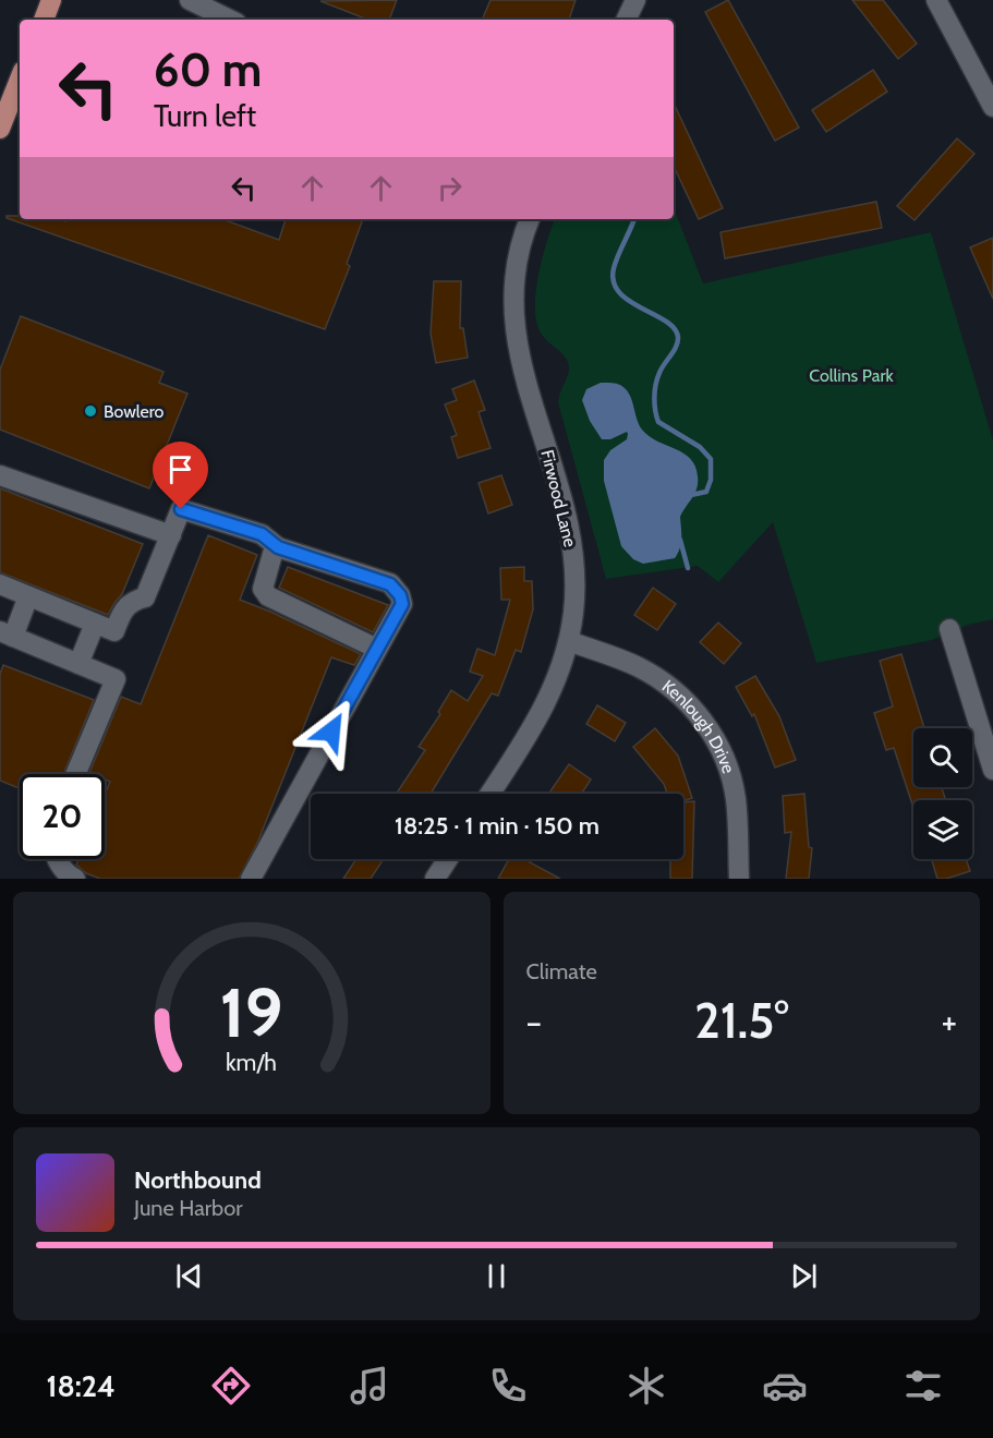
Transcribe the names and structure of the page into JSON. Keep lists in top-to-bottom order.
{
  "streets": {
    "street": ["Firwood Lane", "Kenlough Drive"]
  },
  "crossings": [
    ["Firwood Lane", "Kenlough Drive"]
  ],
  "parks": ["Collins Park"],
  "places": ["Bowlero"],
  "page": {
    "turn": ["60 m", "Turn left"],
    "limit": "20",
    "trip": "18:25 · 1 min · 150 m",
    "tile": "Climate",
    "heat": ["−", "21.5°", "+"],
    "song": ["Northbound", "June Harbor"],
    "tabs": "18:24",
    "gauge": ["19", "km/h"]
  }
}
